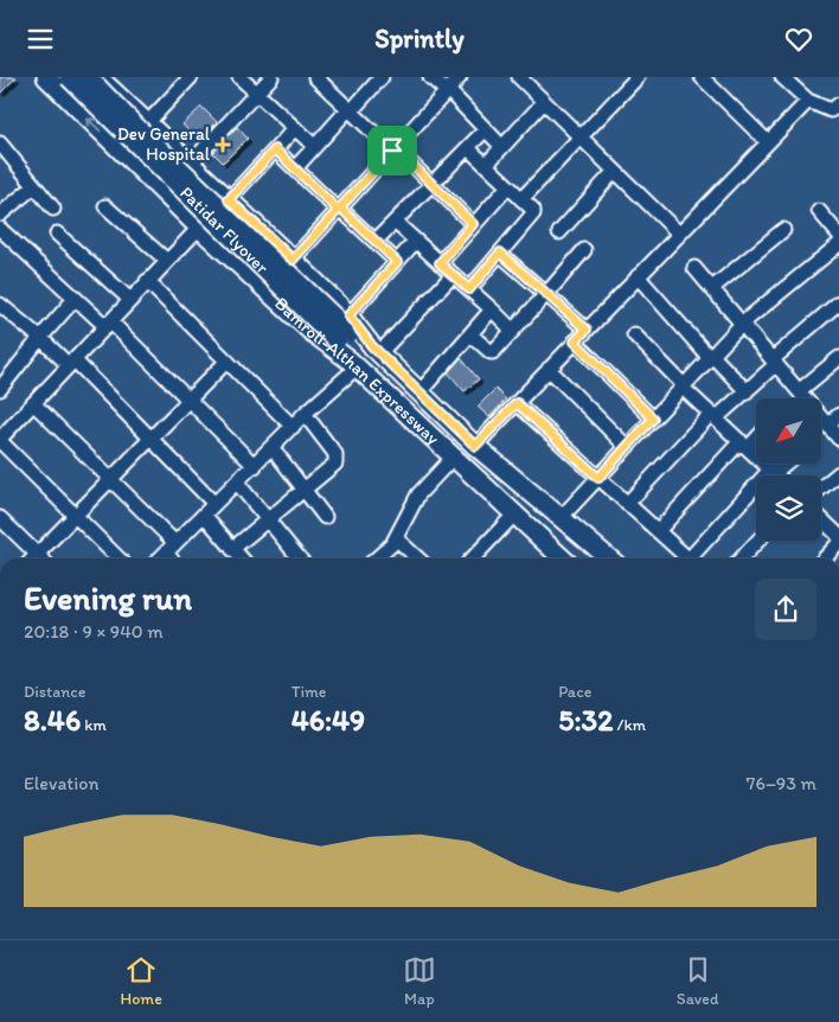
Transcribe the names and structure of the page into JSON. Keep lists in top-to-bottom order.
{
  "streets": {
    "main road": ["Patidar Flyover", "Bamroli-Althan Expressway"]
  },
  "crossings": [
    ["Patidar Flyover", "Bamroli-Althan Expressway"]
  ],
  "places": {
    "health": ["Dev General Hospital"]
  },
  "north": "bottom left",
  "page": {
    "header": "Sprintly",
    "heading": ["Evening run", "20:18 · 9 × 940 m"],
    "stats": [
      ["Distance", "8.46 km"],
      ["Time", "46:49"],
      ["Pace", "5:32 /km"]
    ],
    "chart": ["Elevation", "76–93 m"],
    "tabs": ["Home", "Map", "Saved"]
  }
}
